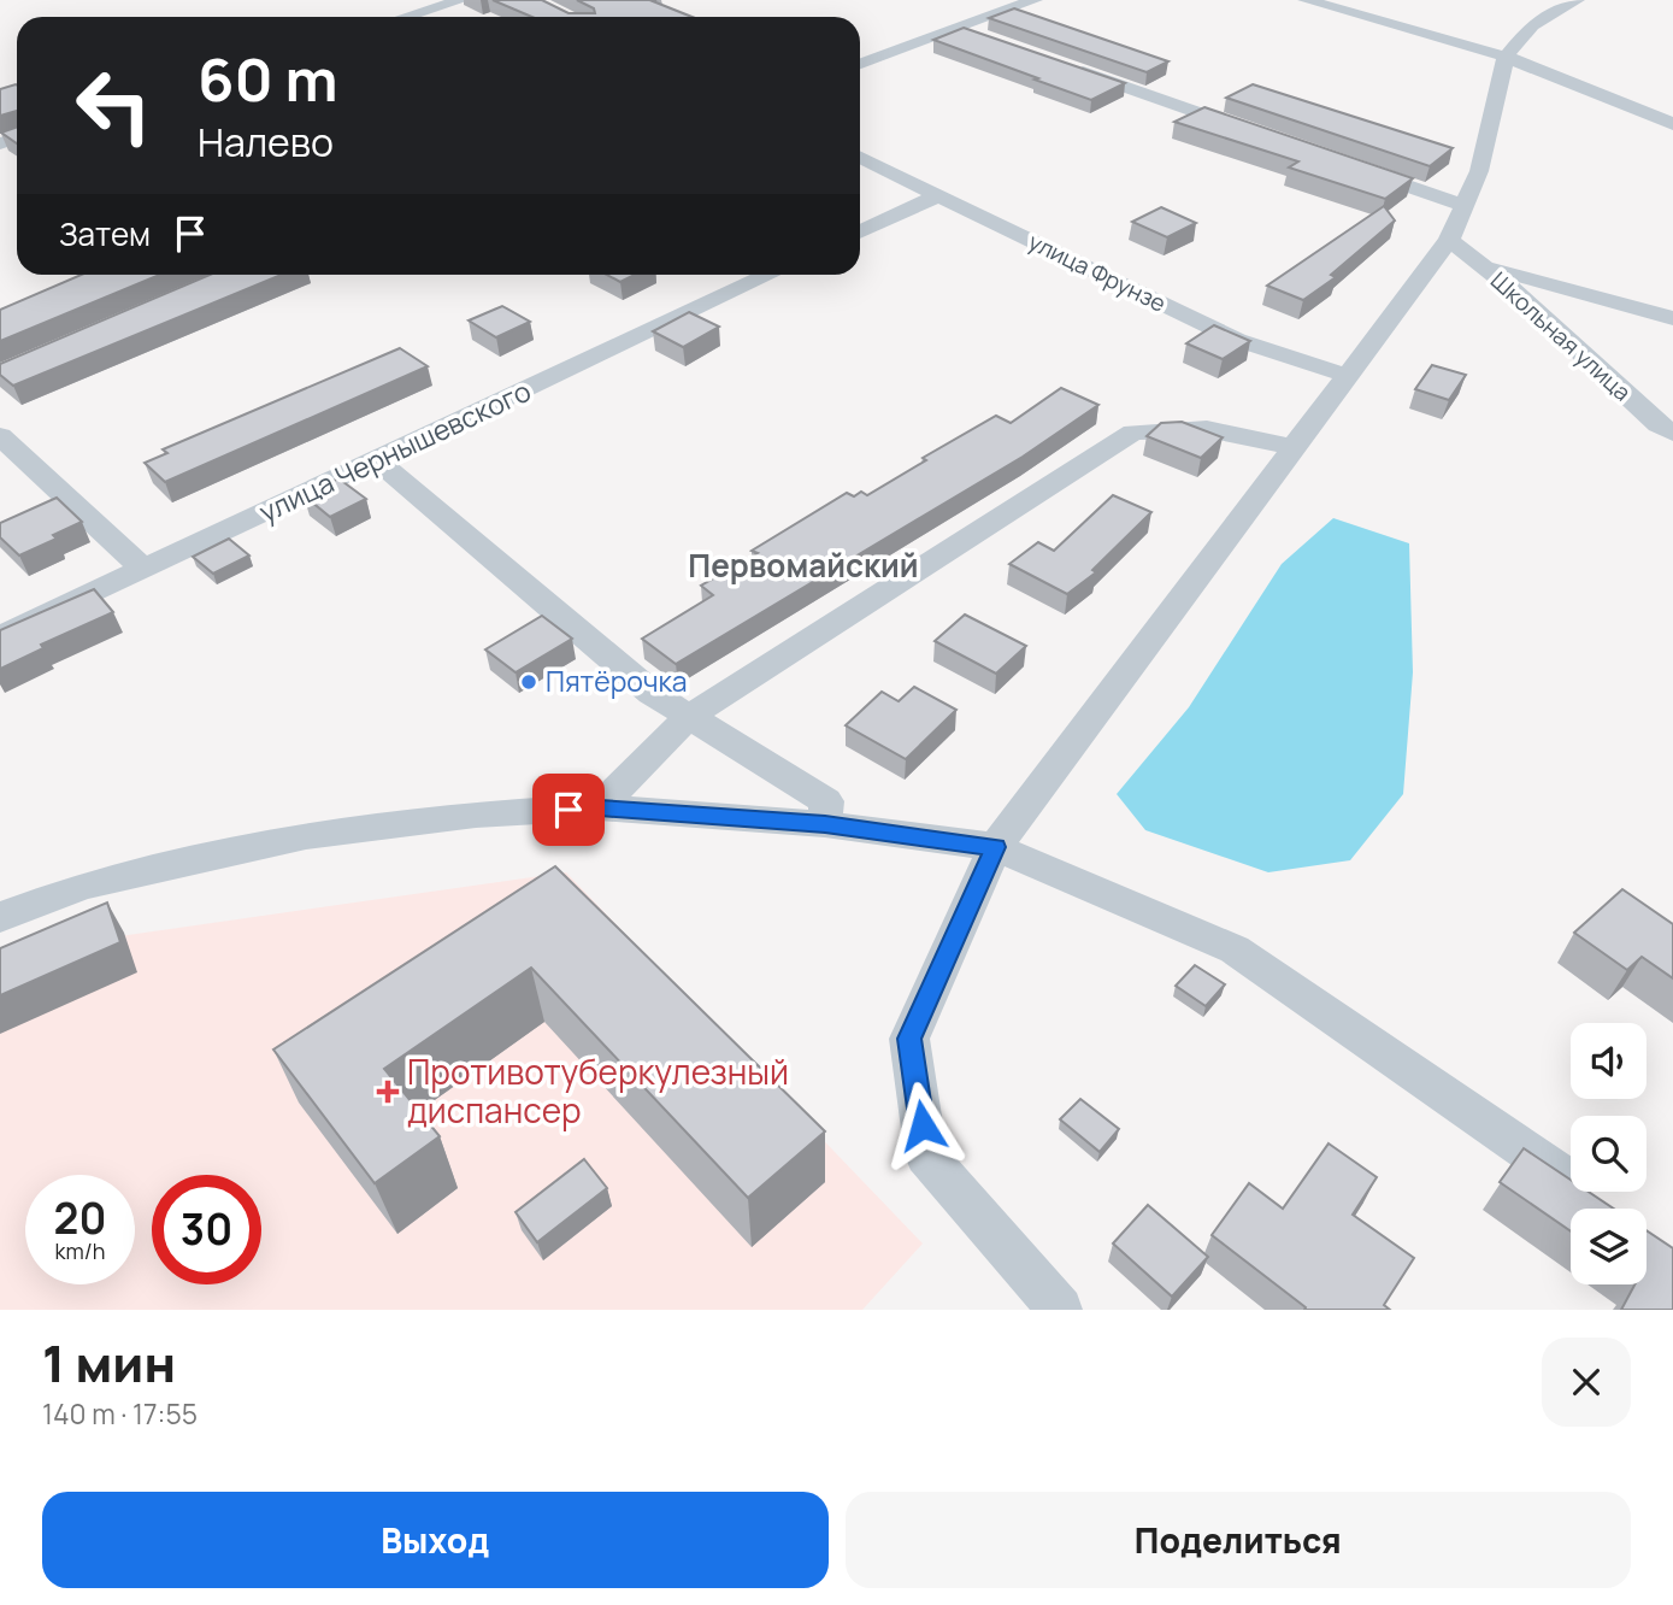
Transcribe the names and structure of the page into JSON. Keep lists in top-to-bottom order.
{
  "streets": {
    "street": ["улица Фрунзе", "Школьная улица", "улица Чернышевского"]
  },
  "districts": ["Первомайский"],
  "places": {
    "other": ["Пятёрочка"],
    "health": ["Противотуберкулезный диспансер"]
  },
  "page": {
    "turn": ["60 m", "Налево"],
    "then": "Затем",
    "speed": "20 km/h",
    "limit": "30",
    "heading": ["1 мин", "140 m · 17:55"],
    "buttons": ["Выход", "Поделиться"]
  }
}
